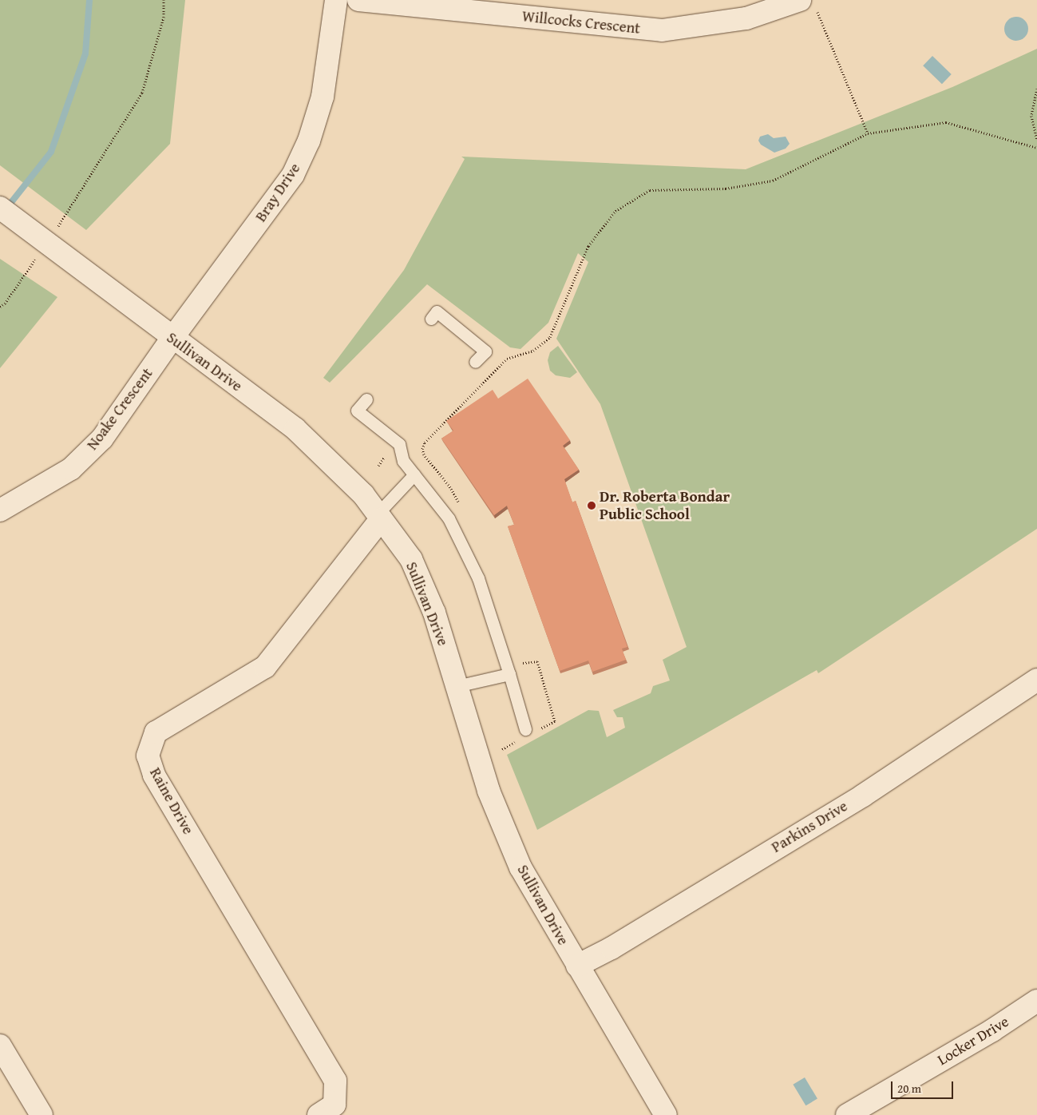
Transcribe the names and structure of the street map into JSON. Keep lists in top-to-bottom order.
{
  "streets": {
    "street": [
      "Willcocks Crescent",
      "Bray Drive",
      "Sullivan Drive",
      "Noake Crescent",
      "Raine Drive",
      "Parkins Drive",
      "Locker Drive"
    ]
  },
  "crossings": [
    ["Bray Drive", "Sullivan Drive"],
    ["Bray Drive", "Noake Crescent"],
    ["Sullivan Drive", "Noake Crescent"],
    ["Sullivan Drive", "Raine Drive"],
    ["Sullivan Drive", "Parkins Drive"]
  ],
  "places": ["Dr. Roberta Bondar Public School"],
  "scale_bar": "20 m"
}
